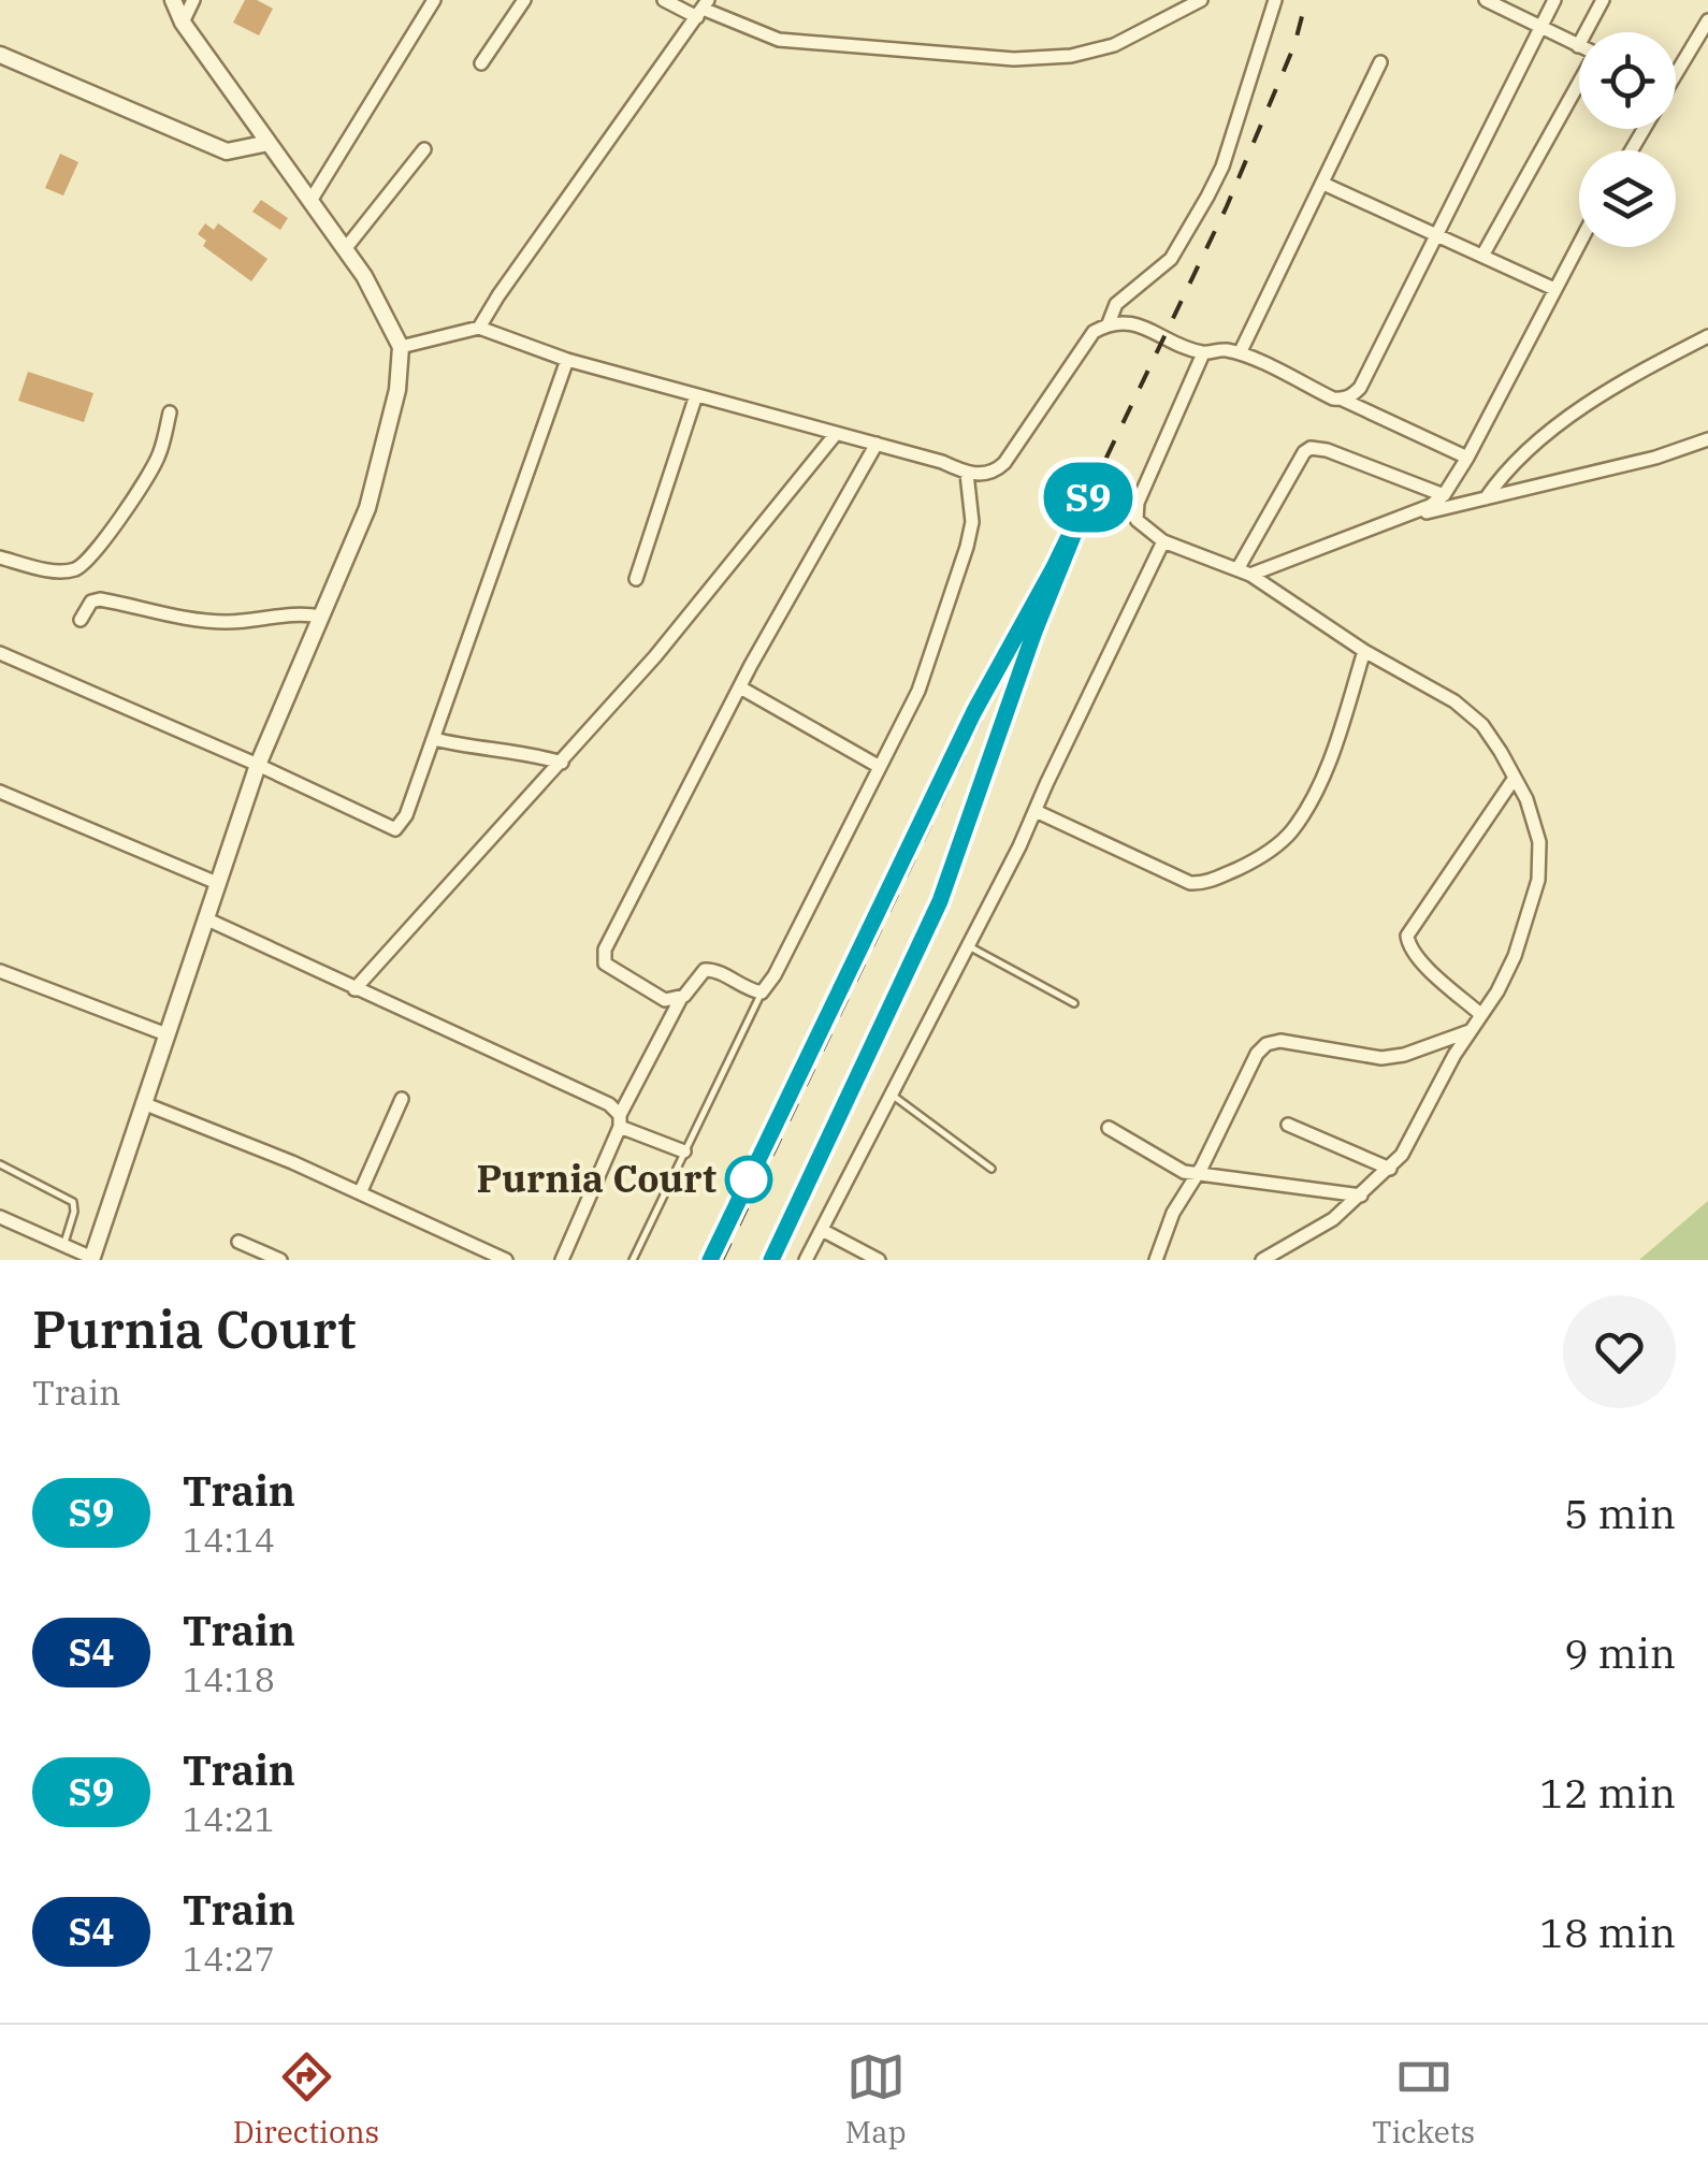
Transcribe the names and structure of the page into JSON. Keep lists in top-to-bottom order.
{
  "places": ["Purnia Court"],
  "page": {
    "on_map": "S9",
    "heading": ["Purnia Court", "Train"],
    "list": [
      {
        "mark": "S9",
        "name": "Train",
        "note": "14:14",
        "value": "5 min"
      },
      {
        "mark": "S4",
        "name": "Train",
        "note": "14:18",
        "value": "9 min"
      },
      {
        "mark": "S9",
        "name": "Train",
        "note": "14:21",
        "value": "12 min"
      },
      {
        "mark": "S4",
        "name": "Train",
        "note": "14:27",
        "value": "18 min"
      }
    ],
    "tabs": ["Directions", "Map", "Tickets"]
  }
}
